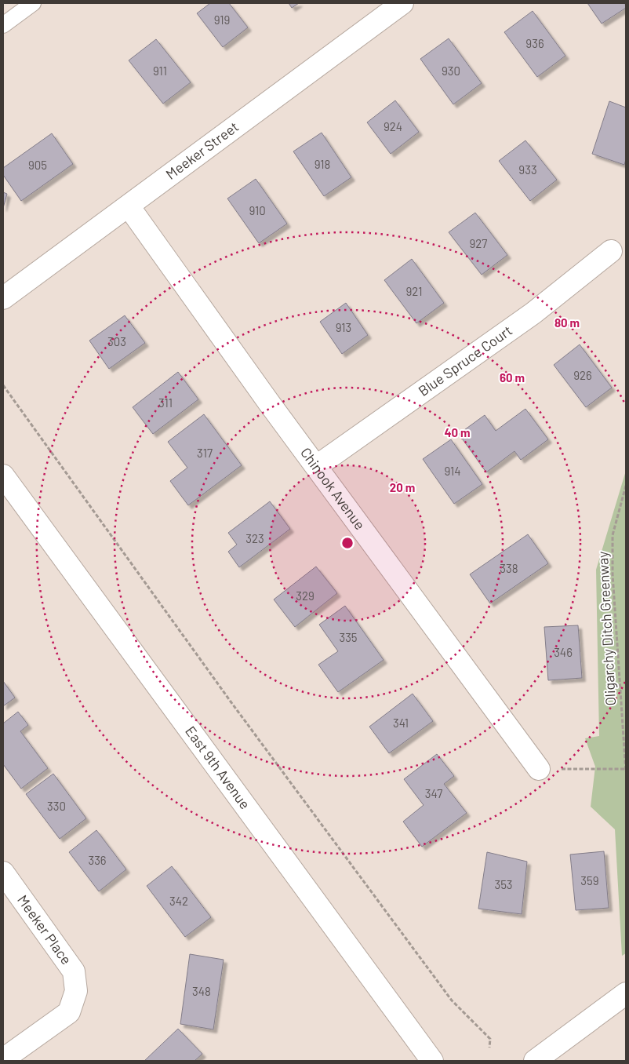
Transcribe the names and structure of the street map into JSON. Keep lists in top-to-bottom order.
{
  "streets": {
    "street": [
      "Meeker Street",
      "Blue Spruce Court",
      "Chinook Avenue",
      "East 9th Avenue",
      "Meeker Place"
    ],
    "path": ["Oligarchy Ditch Greenway"]
  },
  "crossings": [
    ["Meeker Street", "Chinook Avenue"],
    ["Blue Spruce Court", "Chinook Avenue"]
  ],
  "house_numbers": [
    "919",
    "936",
    "911",
    "930",
    "924",
    "918",
    "905",
    "933",
    "910",
    "927",
    "921",
    "913",
    "303",
    "926",
    "311",
    "317",
    "914",
    "323",
    "338",
    "329",
    "335",
    "346",
    "341",
    "347",
    "330",
    "336",
    "359",
    "353",
    "342",
    "348"
  ],
  "rings": [
    "80 m",
    "60 m",
    "40 m",
    "20 m"
  ]
}
